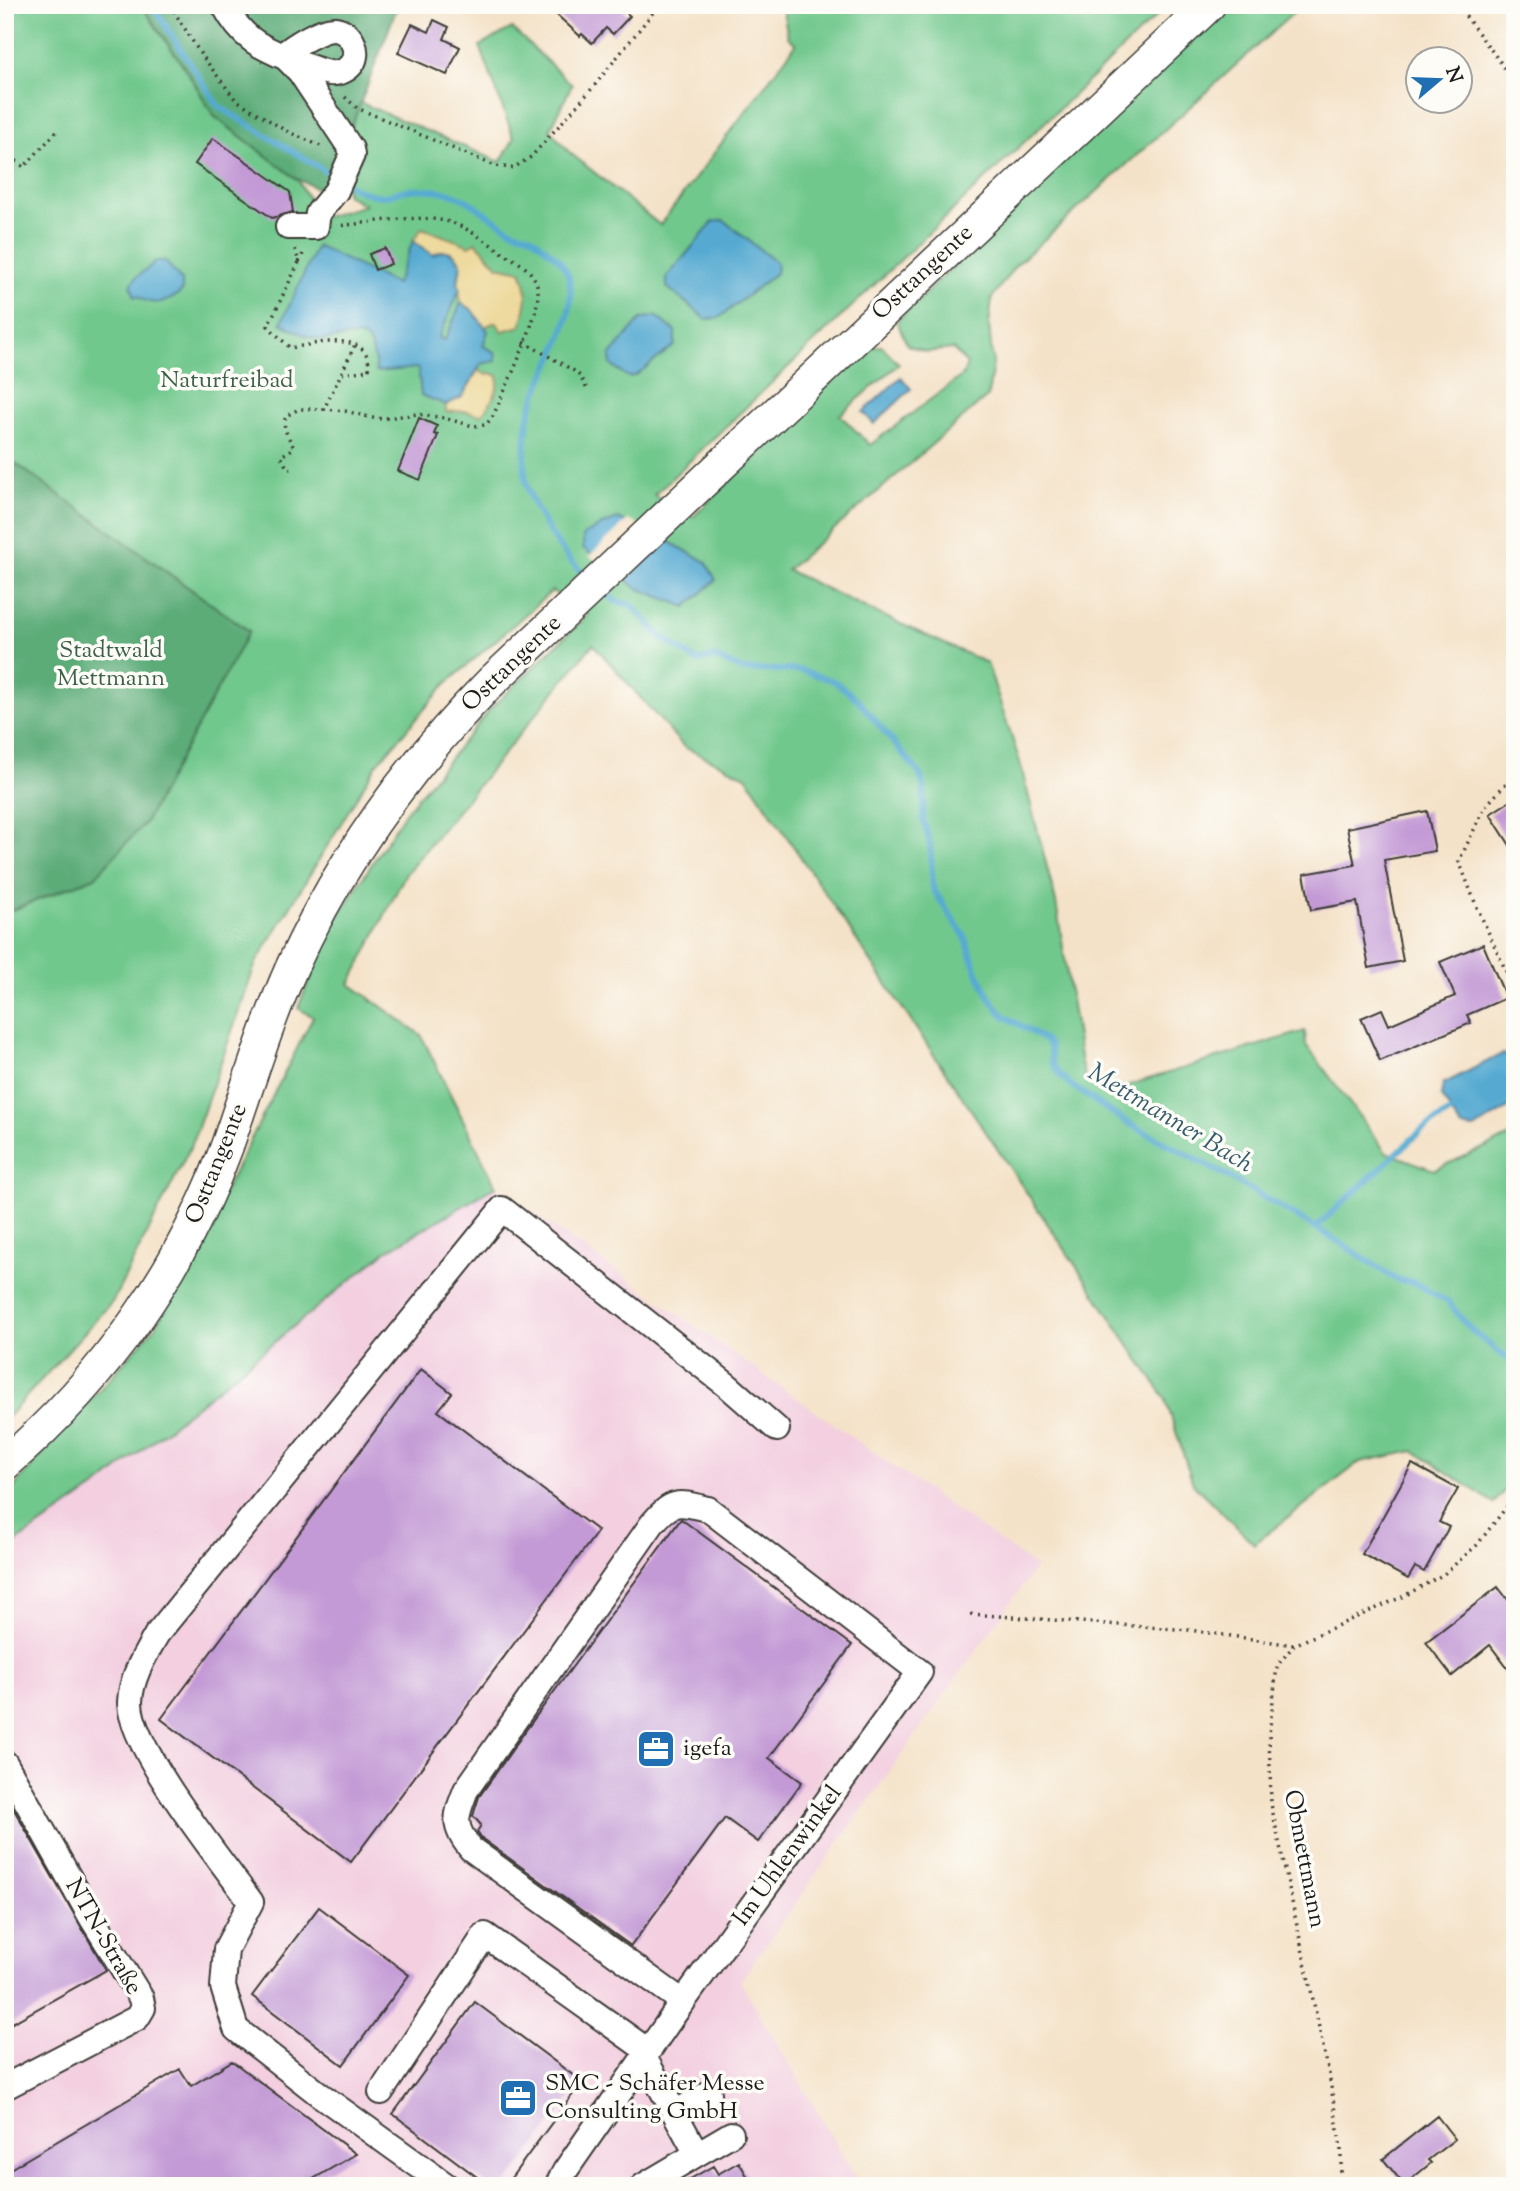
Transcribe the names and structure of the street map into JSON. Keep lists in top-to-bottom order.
{
  "streets": {
    "main road": ["Osttangente"],
    "street": ["Im Uhlenwinkel", "NTN-Straße"],
    "path": ["Obmettmann"]
  },
  "water": ["Mettmanner Bach"],
  "parks": ["Naturfreibad", "Stadtwald Mettmann"],
  "places": {
    "office": ["igefa", "SMC - Schäfer Messe Consulting GmbH"]
  },
  "north": "right"
}
